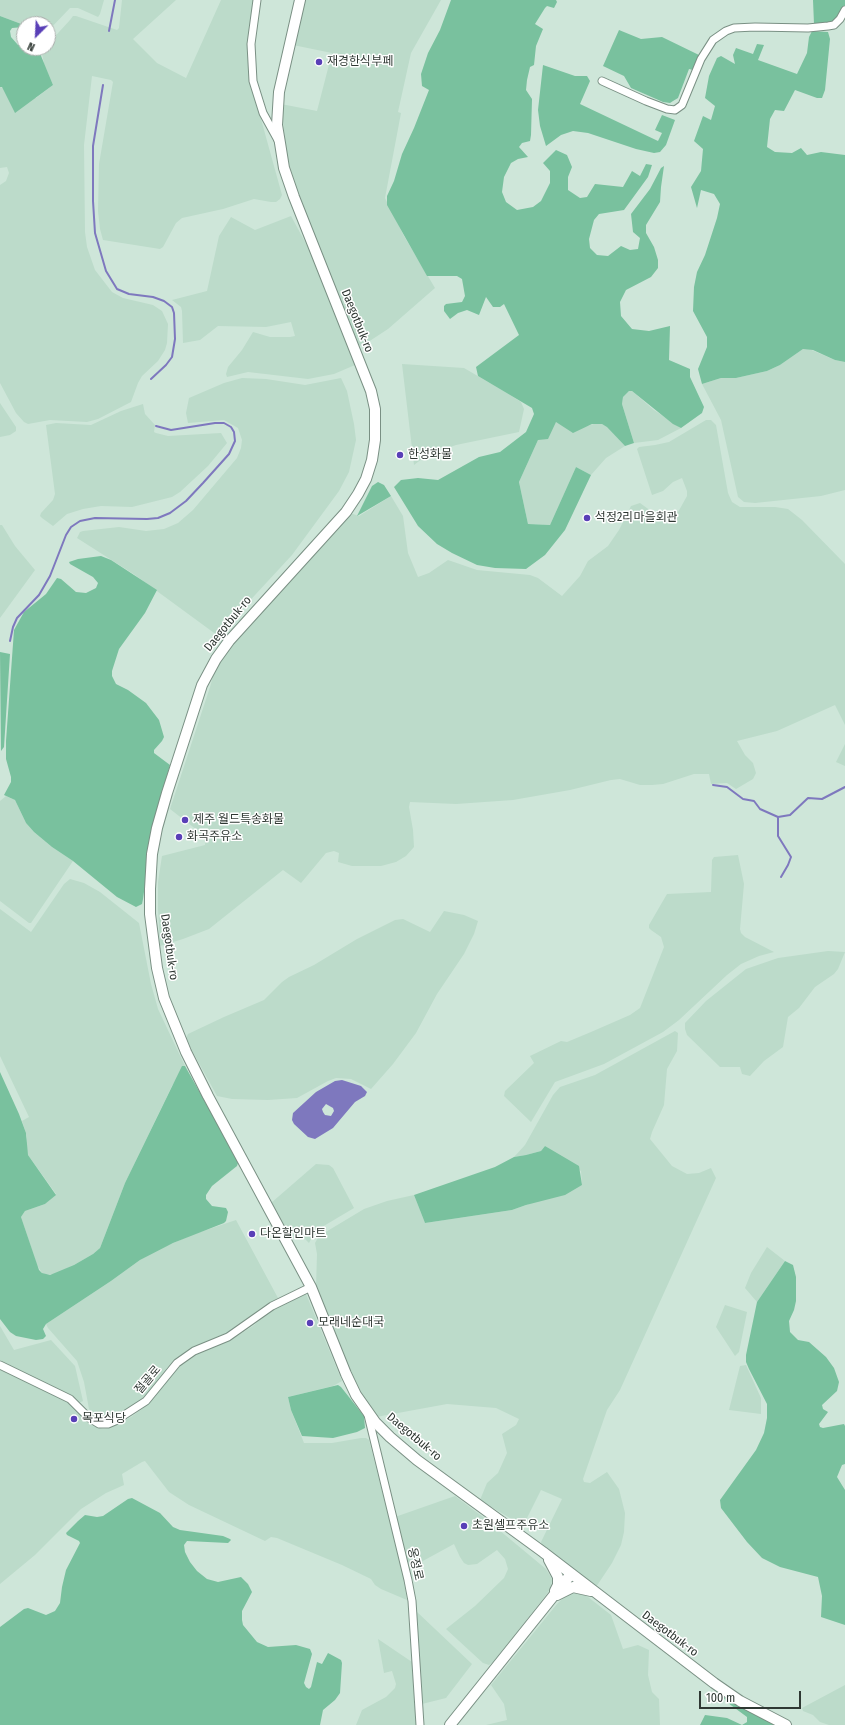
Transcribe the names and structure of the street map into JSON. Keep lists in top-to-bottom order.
{
  "streets": {
    "street": ["Daegotbuk-ro", "절골로", "옹정로"]
  },
  "crossings": [
    ["Daegotbuk-ro", "절골로"],
    ["Daegotbuk-ro", "옹정로"]
  ],
  "places": [
    "재경한식부페",
    "한성화물",
    "석정2리마을회관",
    "제주 월드특송화물",
    "화곡주유소",
    "다온할인마트",
    "모래네순대국",
    "목포식당",
    "초원셀프주유소"
  ],
  "scale_bar": "100 m",
  "north": "bottom left"
}
